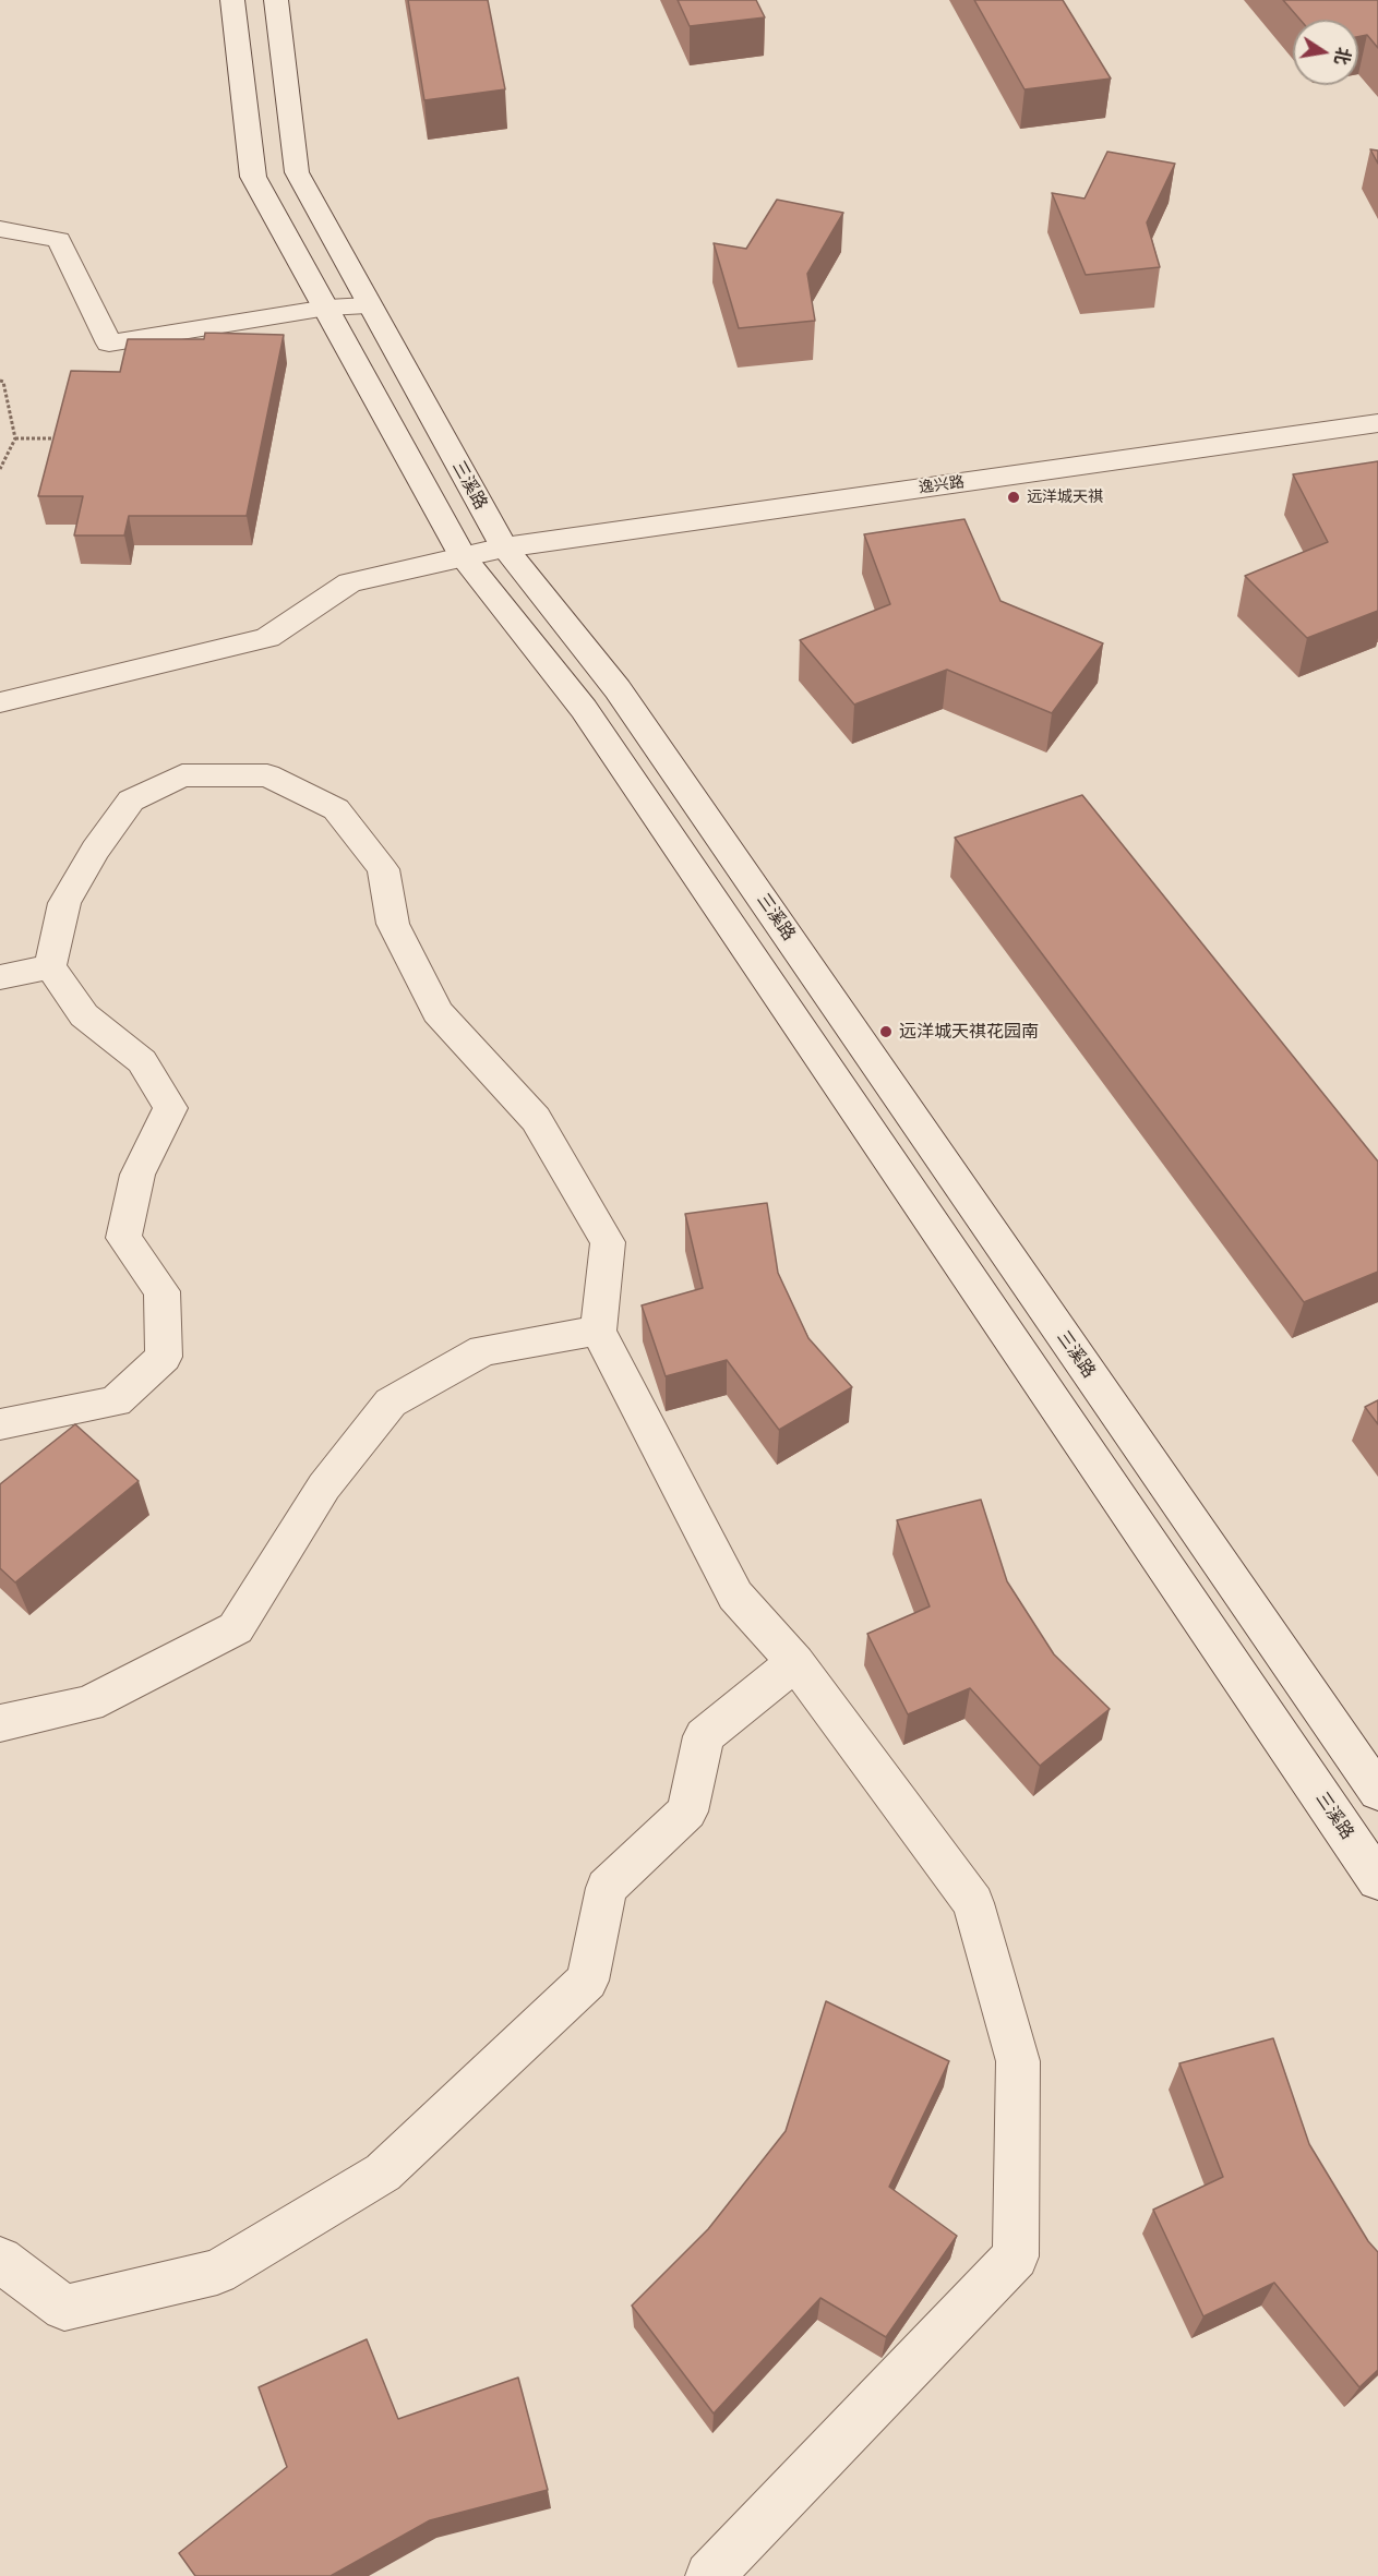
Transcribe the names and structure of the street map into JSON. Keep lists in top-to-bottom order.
{
  "streets": {
    "street": ["三溪路", "逸兴路"]
  },
  "crossings": [
    ["三溪路", "逸兴路"]
  ],
  "places": ["远洋城天祺", "远洋城天祺花园南"],
  "north": "right"
}
